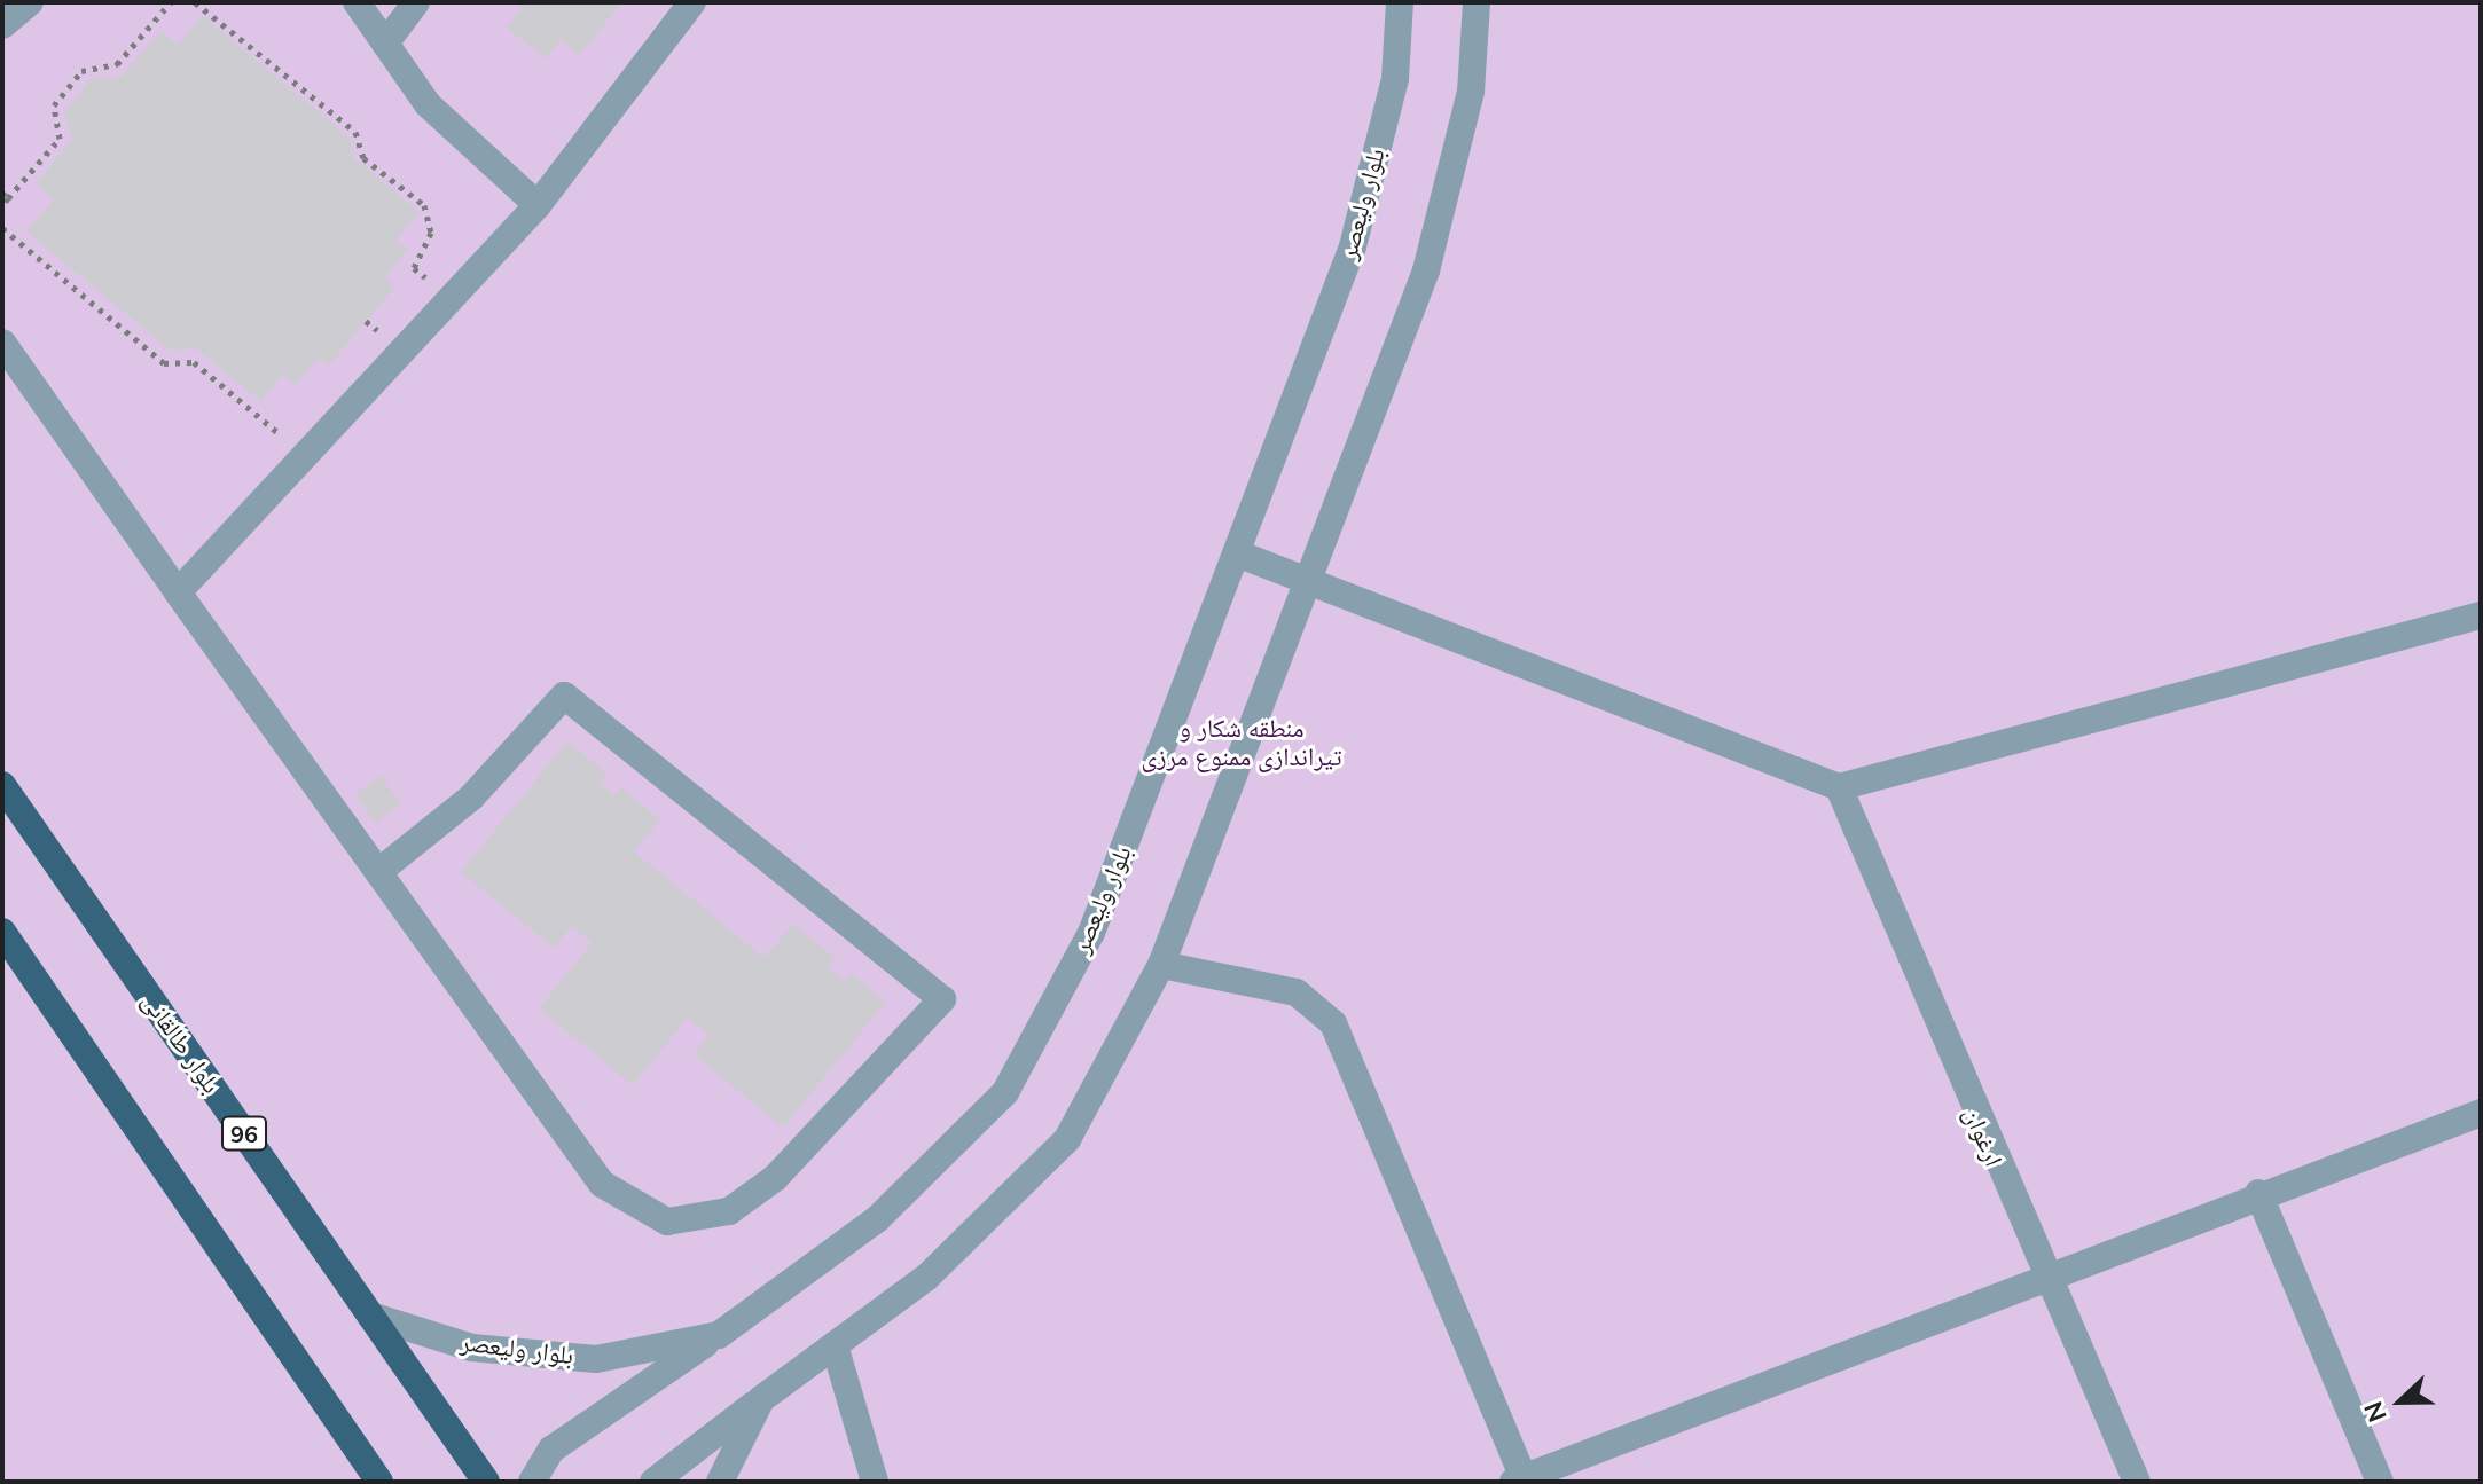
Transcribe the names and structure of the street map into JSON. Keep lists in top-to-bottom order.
{
  "streets": {
    "main road": ["بلوار طالقانی", "96"],
    "street": ["بلوار ولیعصر", "ارغوان"]
  },
  "crossings": [
    ["بلوار ولیعصر", "بلوار طالقانی"]
  ],
  "parks": ["منطقه شکار و تیراندازی ممنوع مرزی"],
  "north": "left"
}
